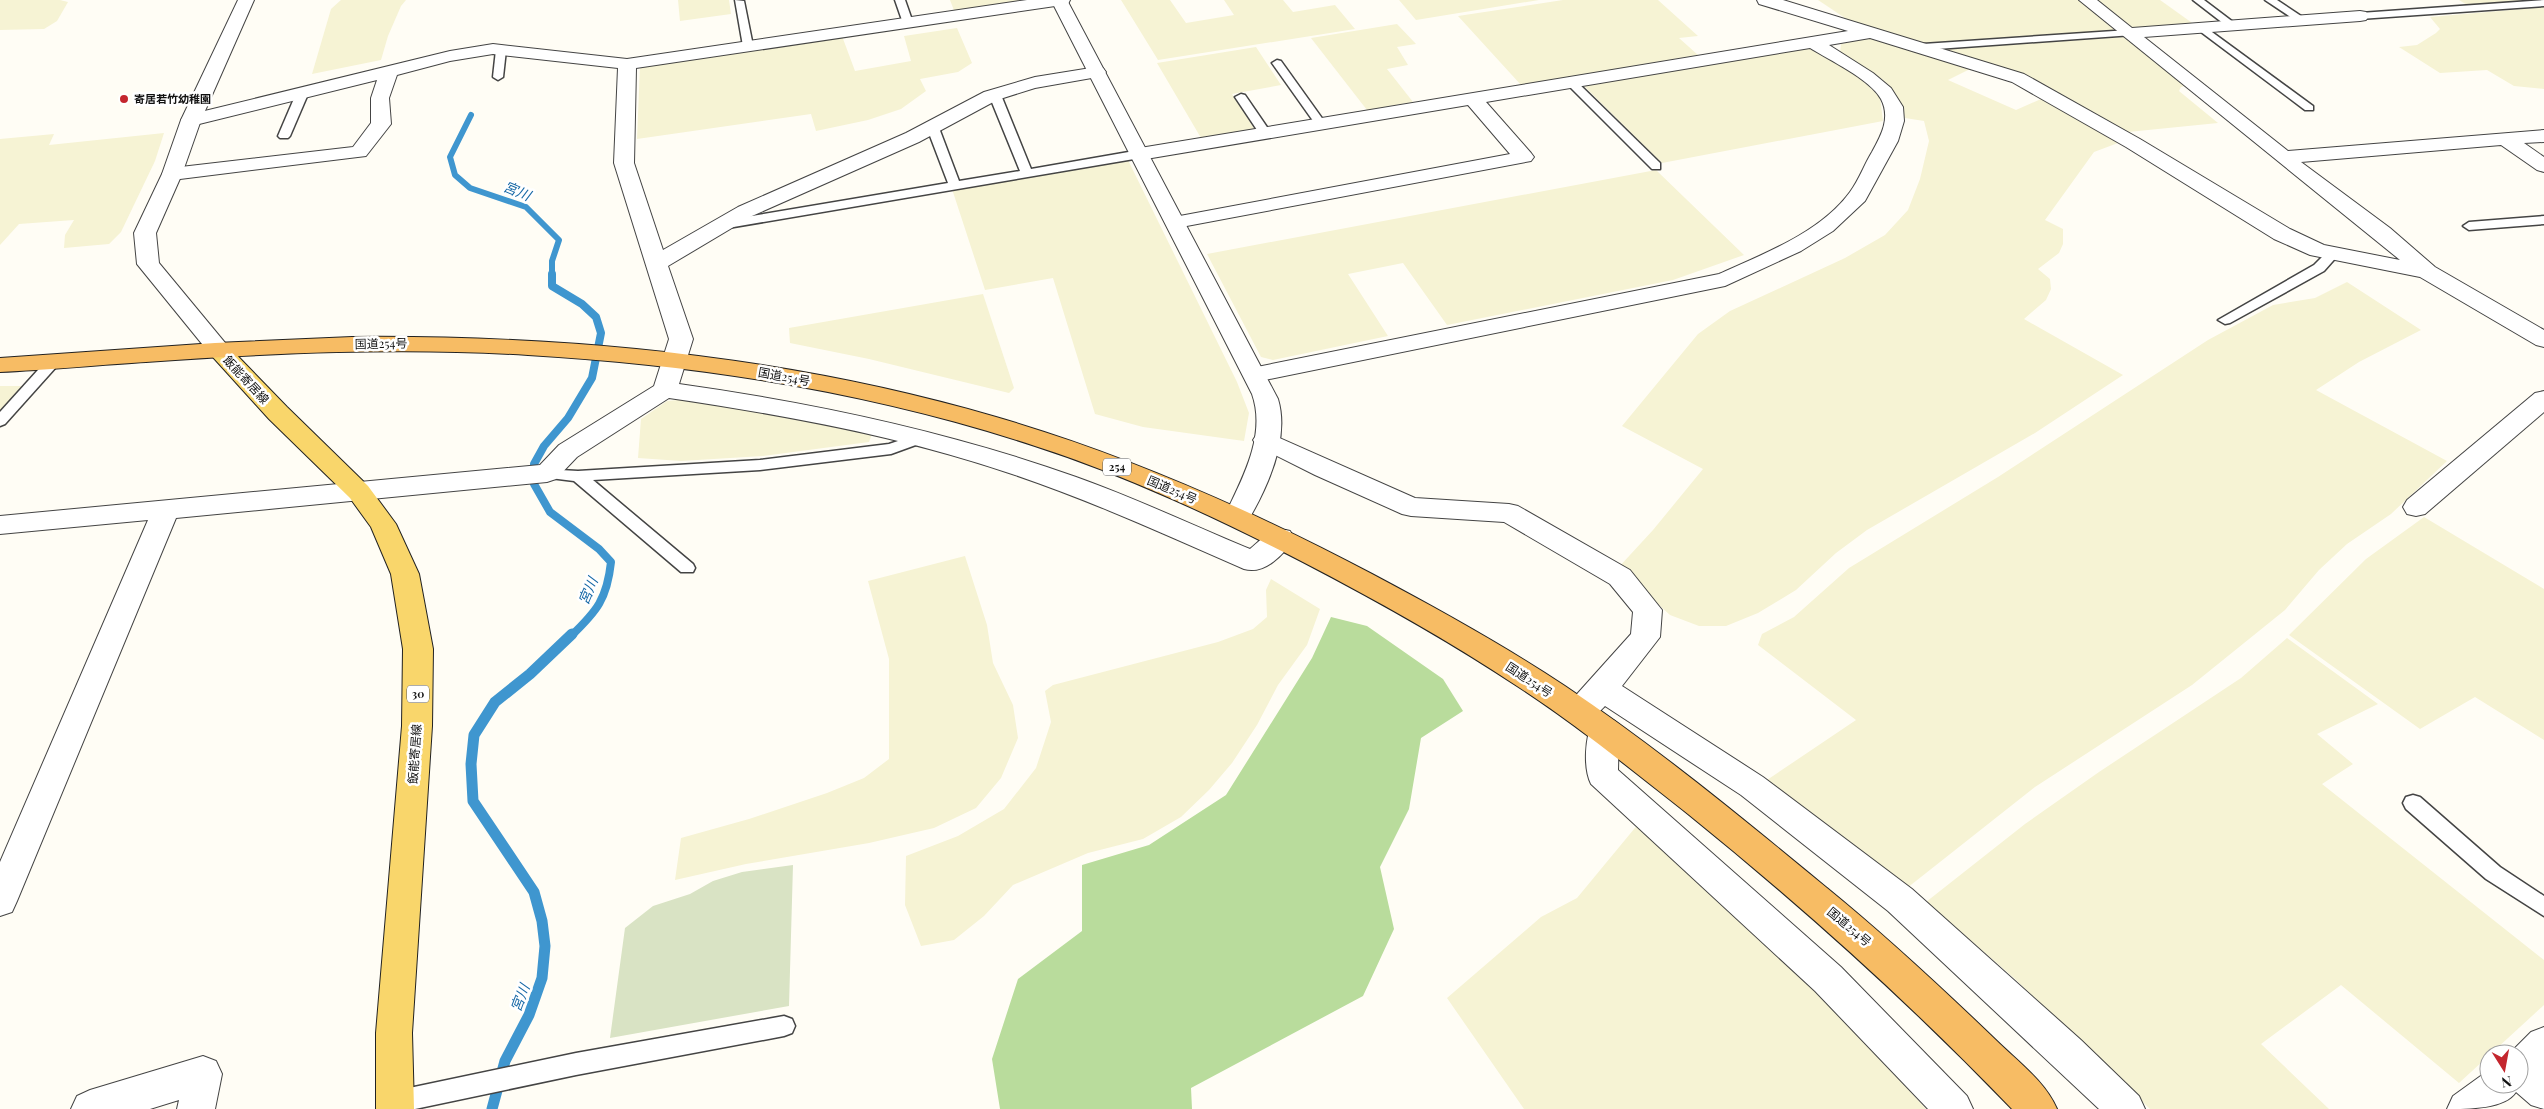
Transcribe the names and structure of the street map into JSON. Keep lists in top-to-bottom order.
{
  "streets": {
    "highway": ["国道254号", "254"],
    "main road": ["飯能寄居線", "30"]
  },
  "crossings": [
    ["国道254号", "飯能寄居線"]
  ],
  "water": ["宮川"],
  "places": ["寄居若竹幼稚園"],
  "north": "bottom"
}
